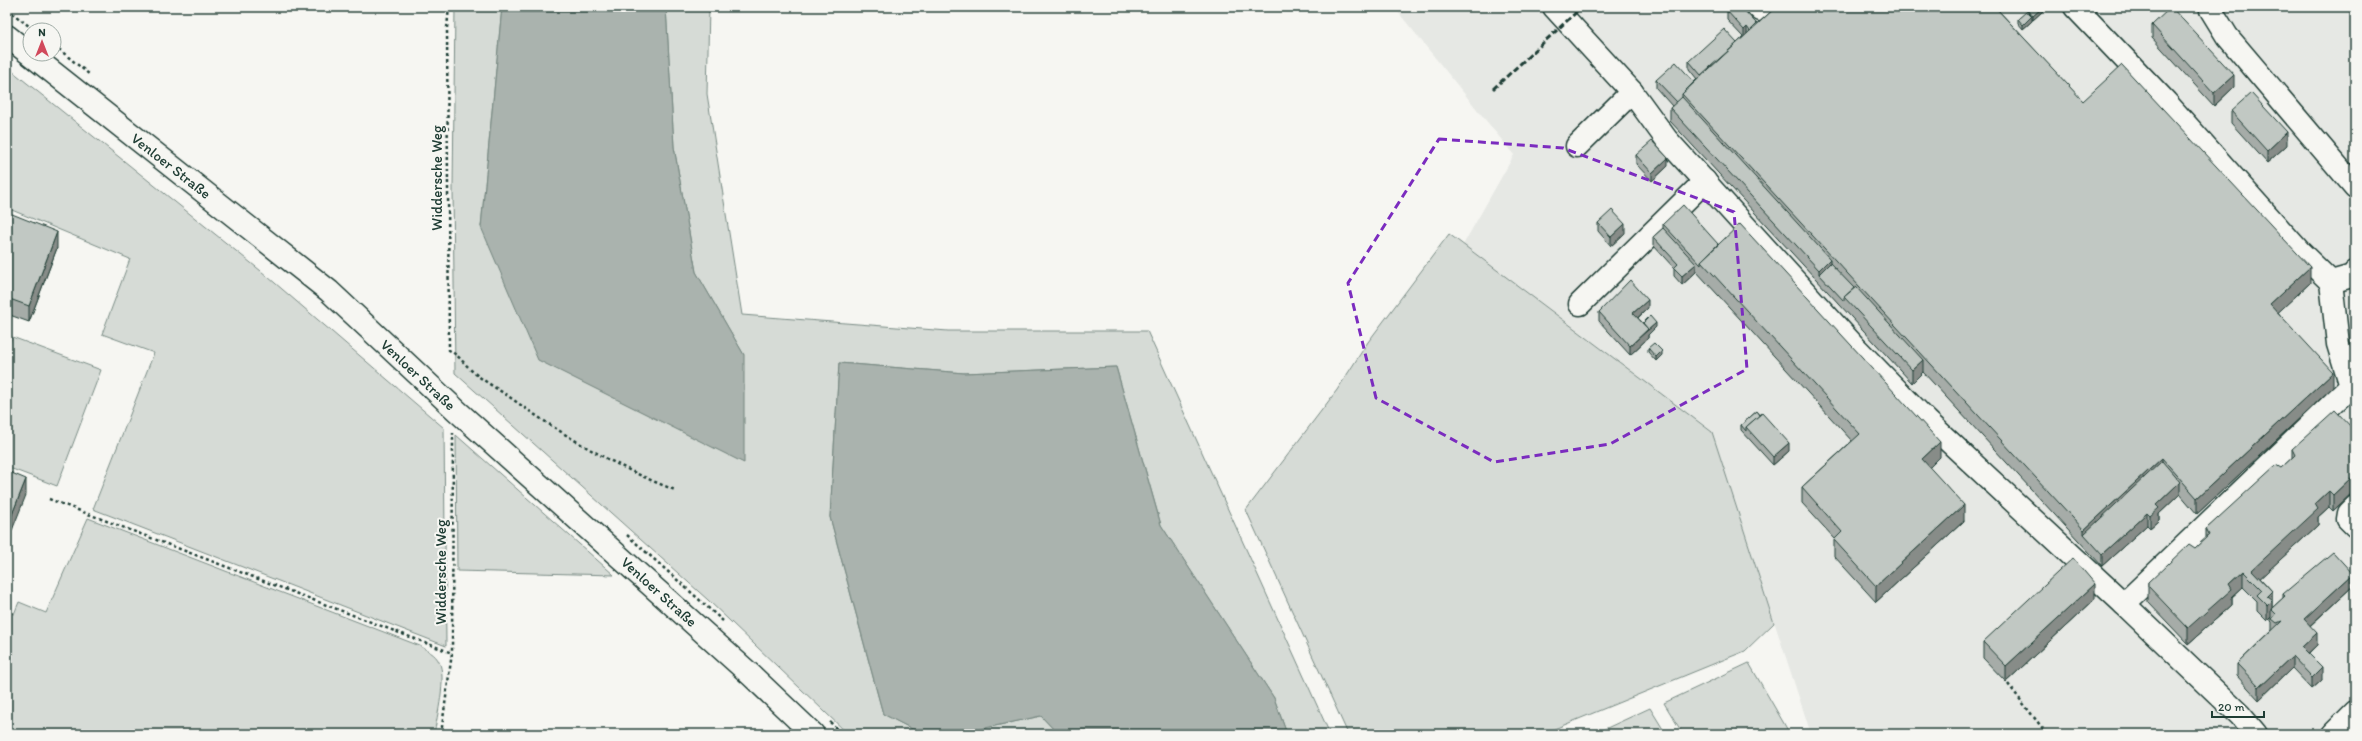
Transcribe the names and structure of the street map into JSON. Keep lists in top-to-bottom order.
{
  "streets": {
    "main road": ["Venloer Straße"],
    "path": ["Widdersche Weg"]
  },
  "crossings": [
    ["Venloer Straße", "Widdersche Weg"]
  ],
  "scale_bar": "20 m",
  "north": "top"
}
